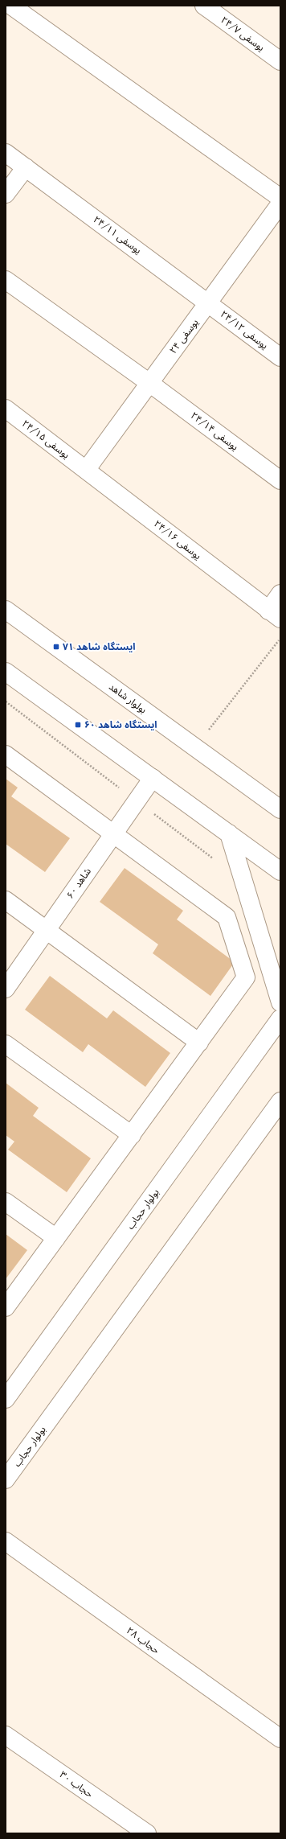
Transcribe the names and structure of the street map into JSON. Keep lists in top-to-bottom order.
{
  "streets": {
    "street": [
      "یوسفی ۲۴/۷",
      "یوسفی ۲۴/۱۱",
      "یوسفی ۲۴/۱۲",
      "یوسفی ۲۴",
      "یوسفی ۲۴/۱۴",
      "یوسفی ۲۴/۱۵",
      "یوسفی ۲۴/۱۶",
      "بولوار شاهد",
      "شاهد ۶۰",
      "بولوار حجاب",
      "حجاب ۲۸",
      "حجاب ۳۰"
    ]
  },
  "crossings": [
    ["یوسفی ۲۴/۱۱", "یوسفی ۲۴/۱۲"],
    ["یوسفی ۲۴/۱۱", "یوسفی ۲۴"],
    ["یوسفی ۲۴/۱۲", "یوسفی ۲۴"],
    ["یوسفی ۲۴", "یوسفی ۲۴/۱۴"],
    ["یوسفی ۲۴", "یوسفی ۲۴/۱۵"],
    ["یوسفی ۲۴", "یوسفی ۲۴/۱۶"],
    ["یوسفی ۲۴/۱۵", "یوسفی ۲۴/۱۶"]
  ],
  "places": {
    "transit": ["ایستگاه شاهد ۷۱", "ایستگاه شاهد ۶۰"]
  }
}
